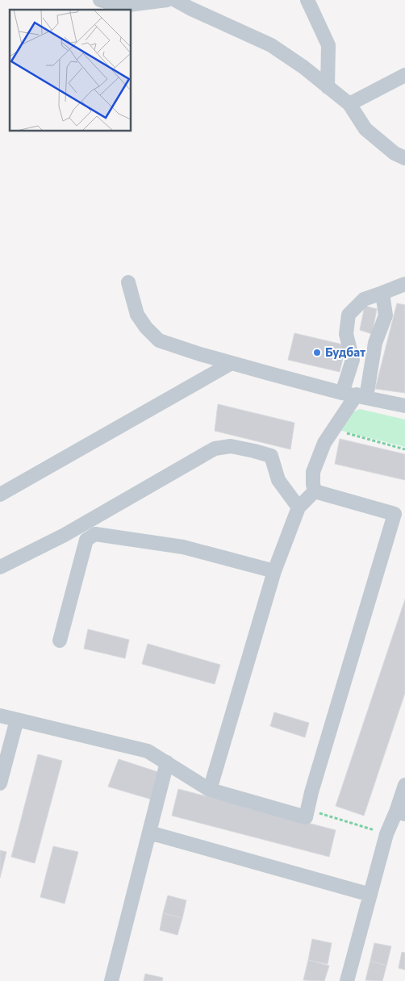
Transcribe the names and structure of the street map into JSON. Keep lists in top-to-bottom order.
{
  "places": ["Будбат"]
}
